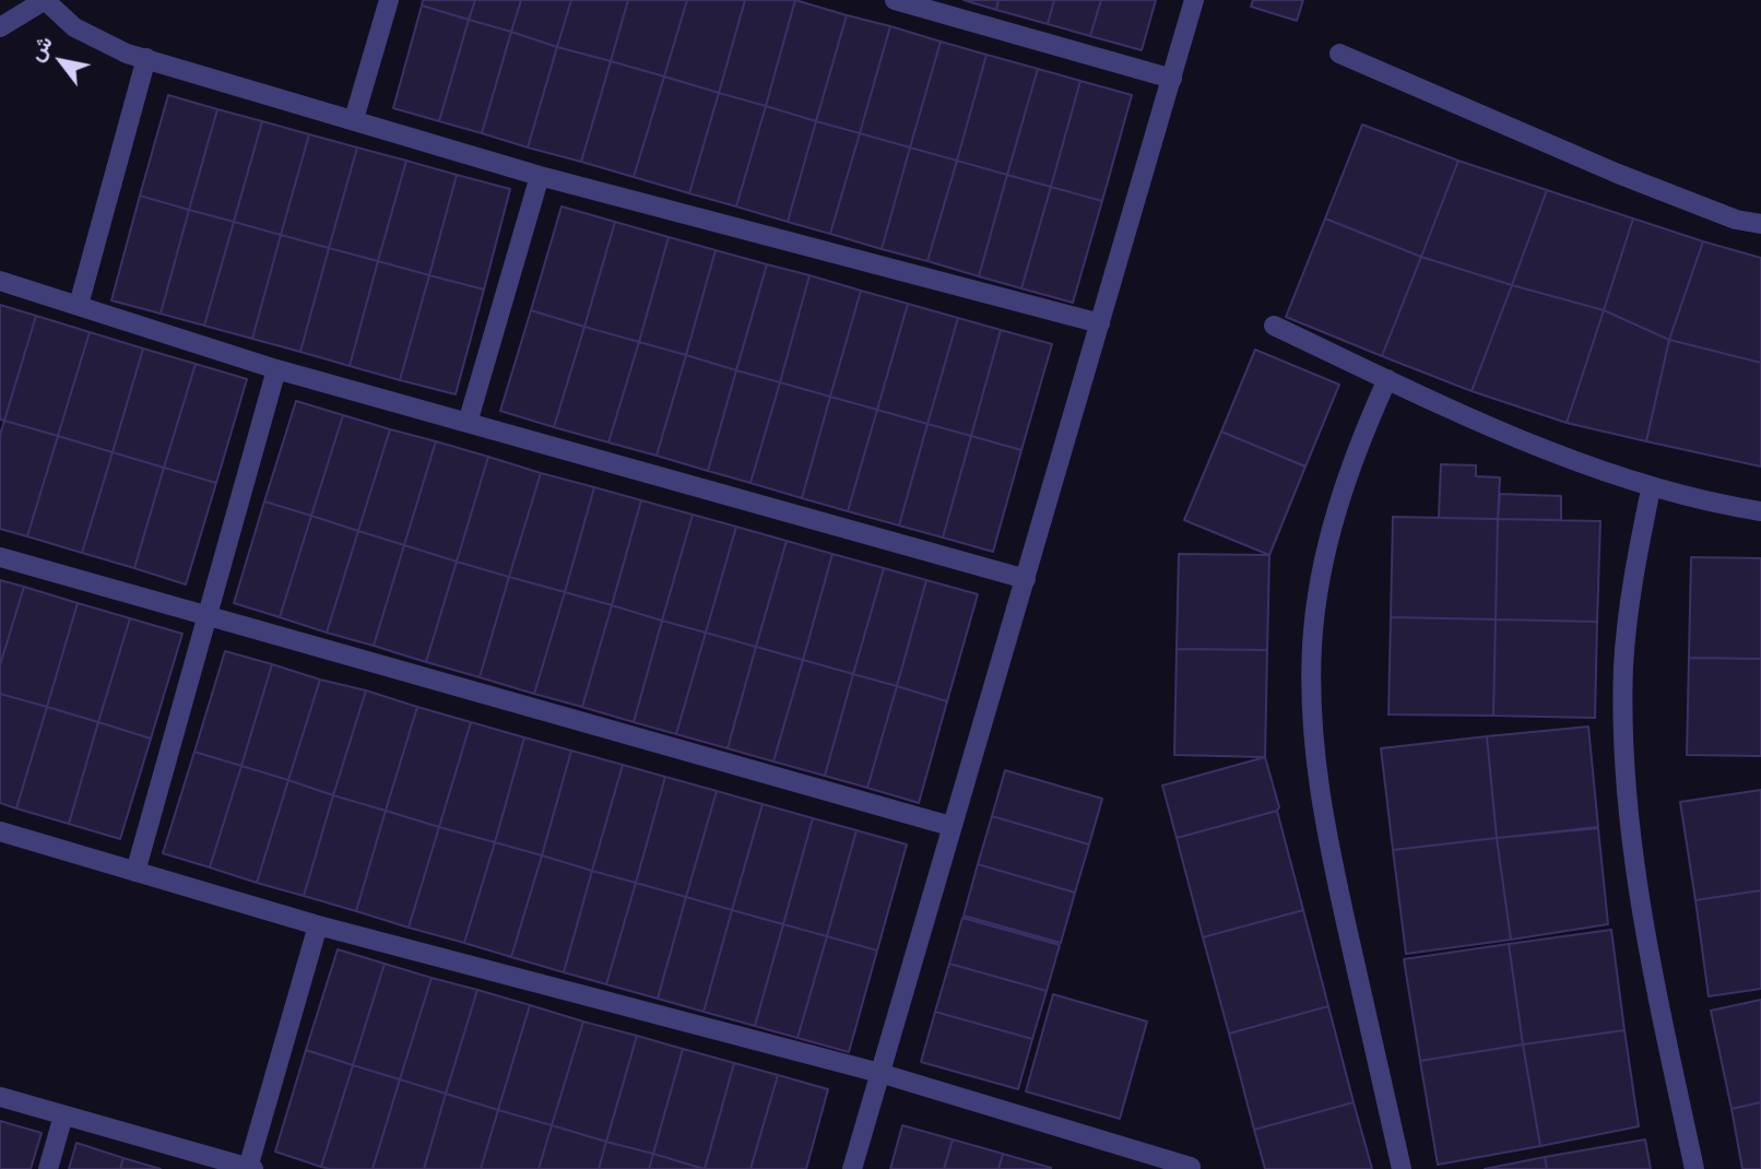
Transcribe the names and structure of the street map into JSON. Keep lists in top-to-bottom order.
{
  "north": "top left"
}
